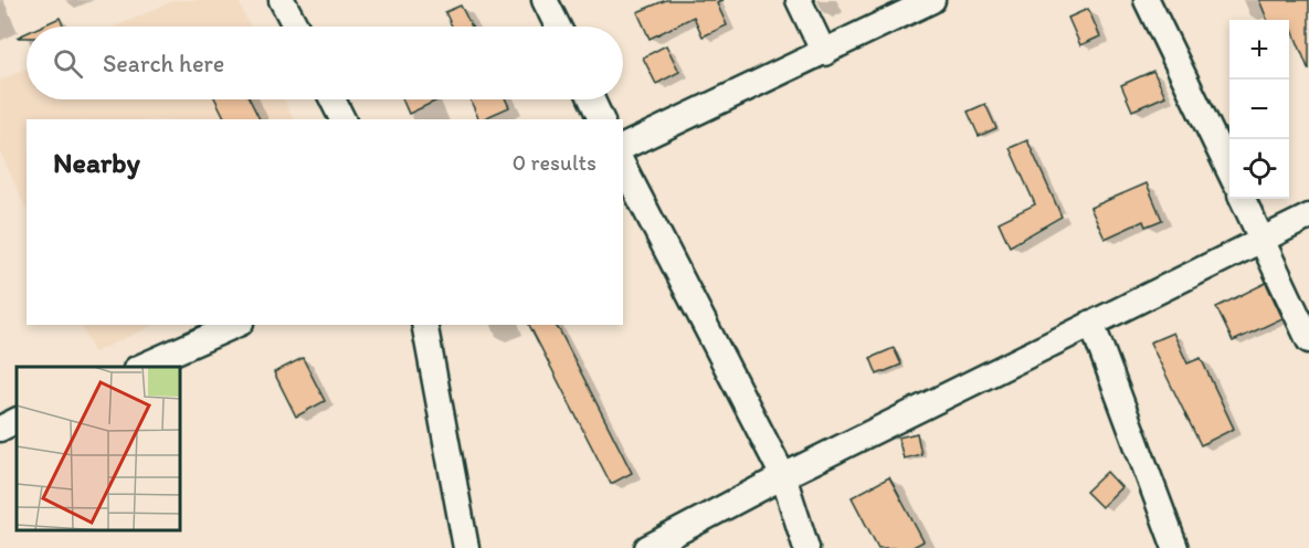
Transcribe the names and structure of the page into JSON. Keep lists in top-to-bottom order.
{
  "page": {
    "map_buttons": ["+", "−"],
    "search": "Search here",
    "heading": ["Nearby", "0 results"]
  }
}
